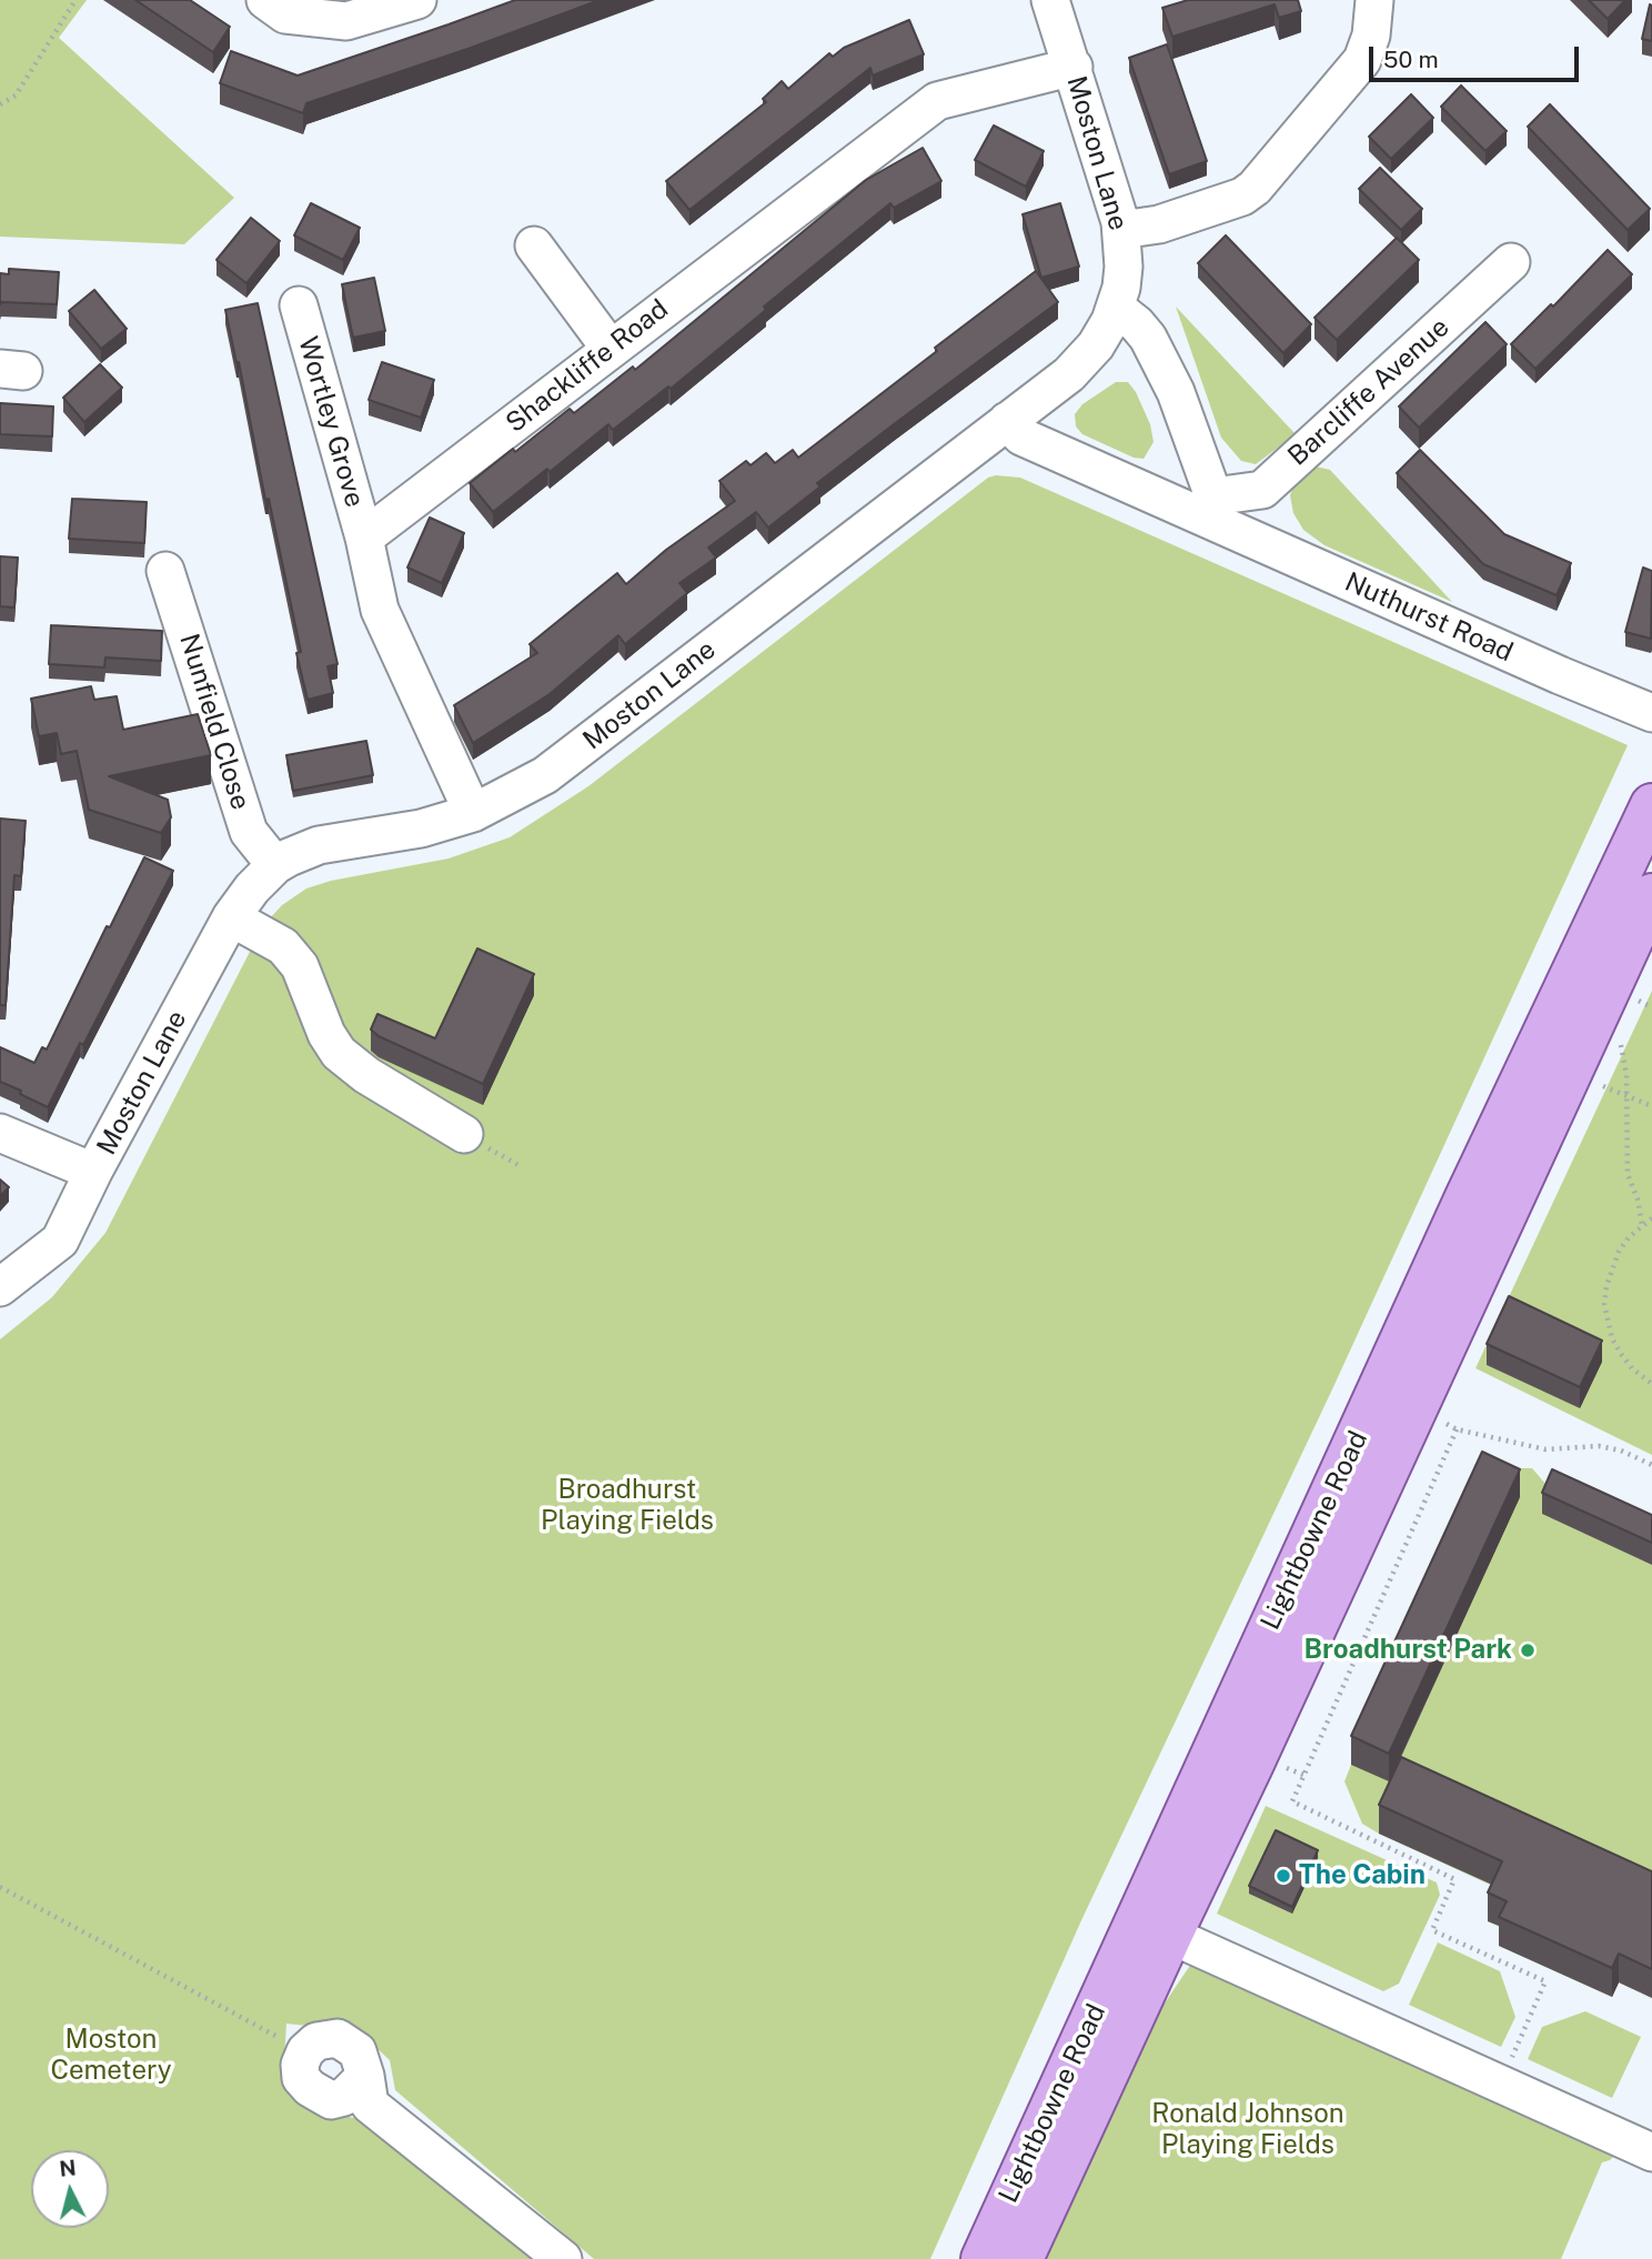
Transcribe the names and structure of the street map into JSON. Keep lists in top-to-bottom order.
{
  "streets": {
    "main road": ["Lightbowne Road"],
    "street": [
      "Moston Lane",
      "Shackliffe Road",
      "Barcliffe Avenue",
      "Wortley Grove",
      "Nuthurst Road",
      "Nunfield Close"
    ]
  },
  "crossings": [
    ["Moston Lane", "Shackliffe Road"],
    ["Moston Lane", "Nuthurst Road"],
    ["Moston Lane", "Nunfield Close"],
    ["Shackliffe Road", "Wortley Grove"],
    ["Barcliffe Avenue", "Nuthurst Road"]
  ],
  "parks": ["Broadhurst Playing Fields", "Moston Cemetery", "Ronald Johnson Playing Fields"],
  "places": ["Broadhurst Park", "The Cabin"],
  "scale_bar": "50 m",
  "north": "top"
}
